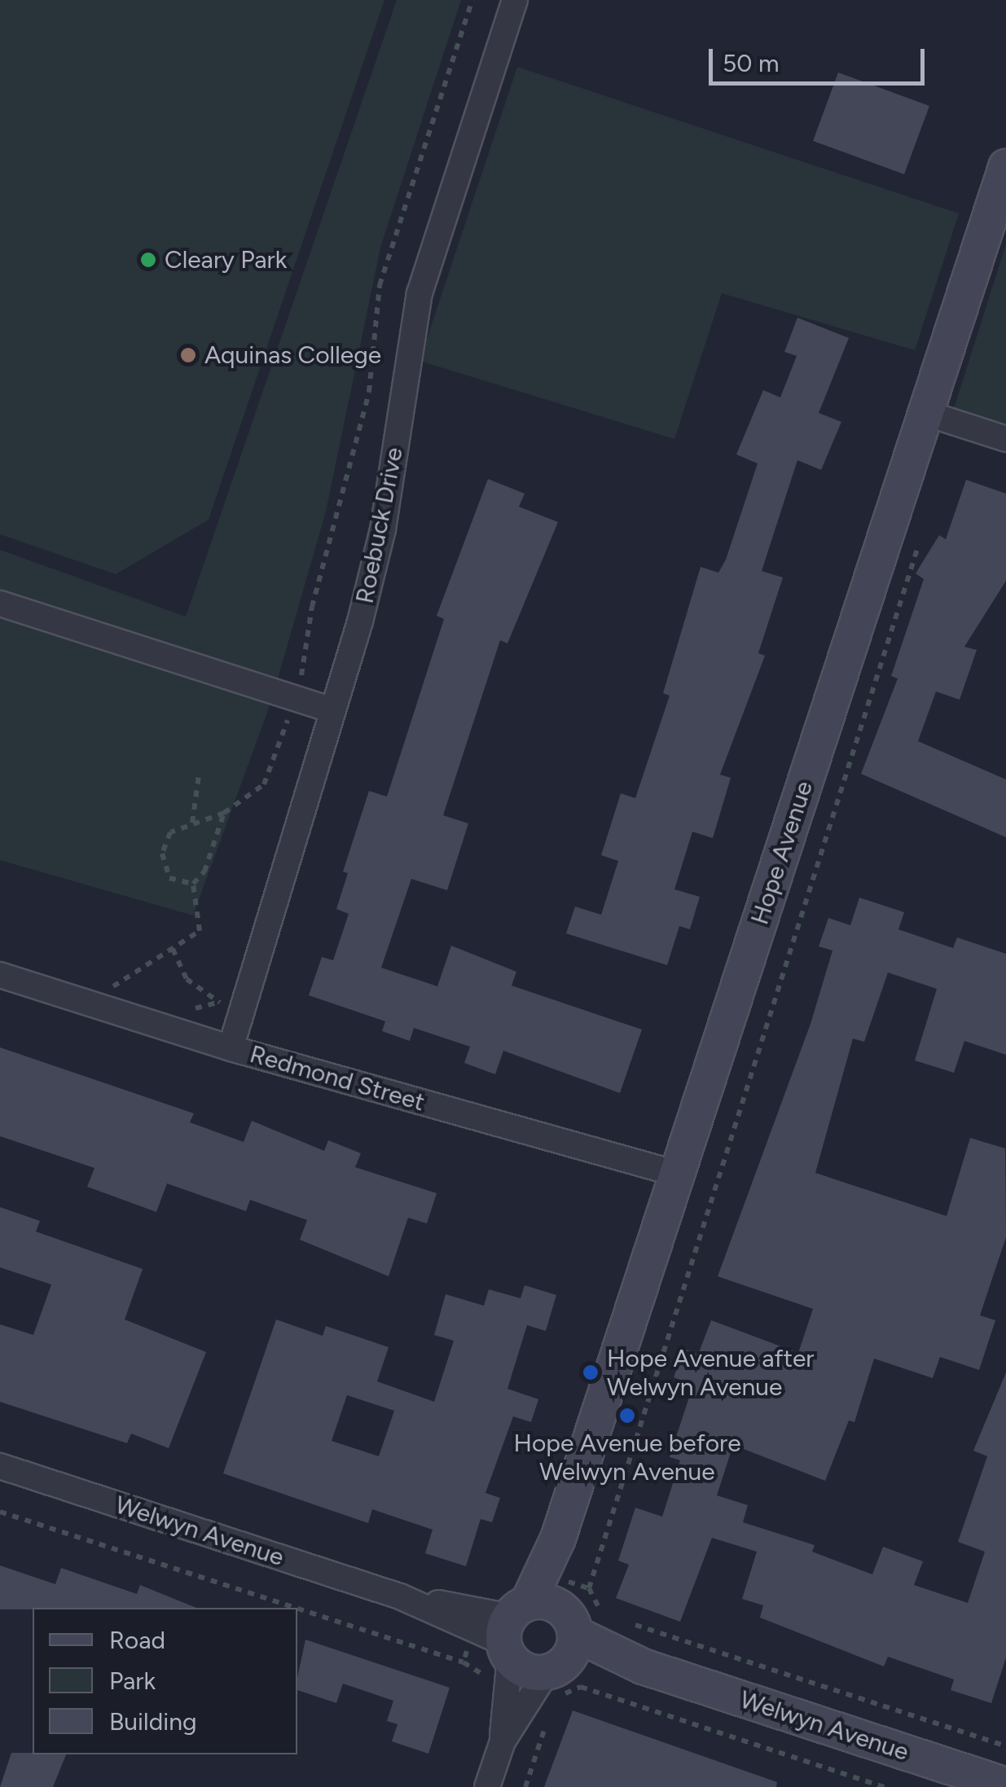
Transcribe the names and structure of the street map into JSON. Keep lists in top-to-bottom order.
{
  "streets": {
    "street": [
      "Roebuck Drive",
      "Hope Avenue",
      "Redmond Street",
      "Welwyn Avenue"
    ]
  },
  "crossings": [
    ["Roebuck Drive", "Redmond Street"],
    ["Hope Avenue", "Redmond Street"],
    ["Hope Avenue", "Welwyn Avenue"]
  ],
  "places": [
    "Cleary Park",
    "Aquinas College",
    "Hope Avenue after Welwyn Avenue",
    "Hope Avenue before Welwyn Avenue"
  ],
  "legend": ["Road", "Park", "Building"],
  "scale_bar": "50 m"
}
